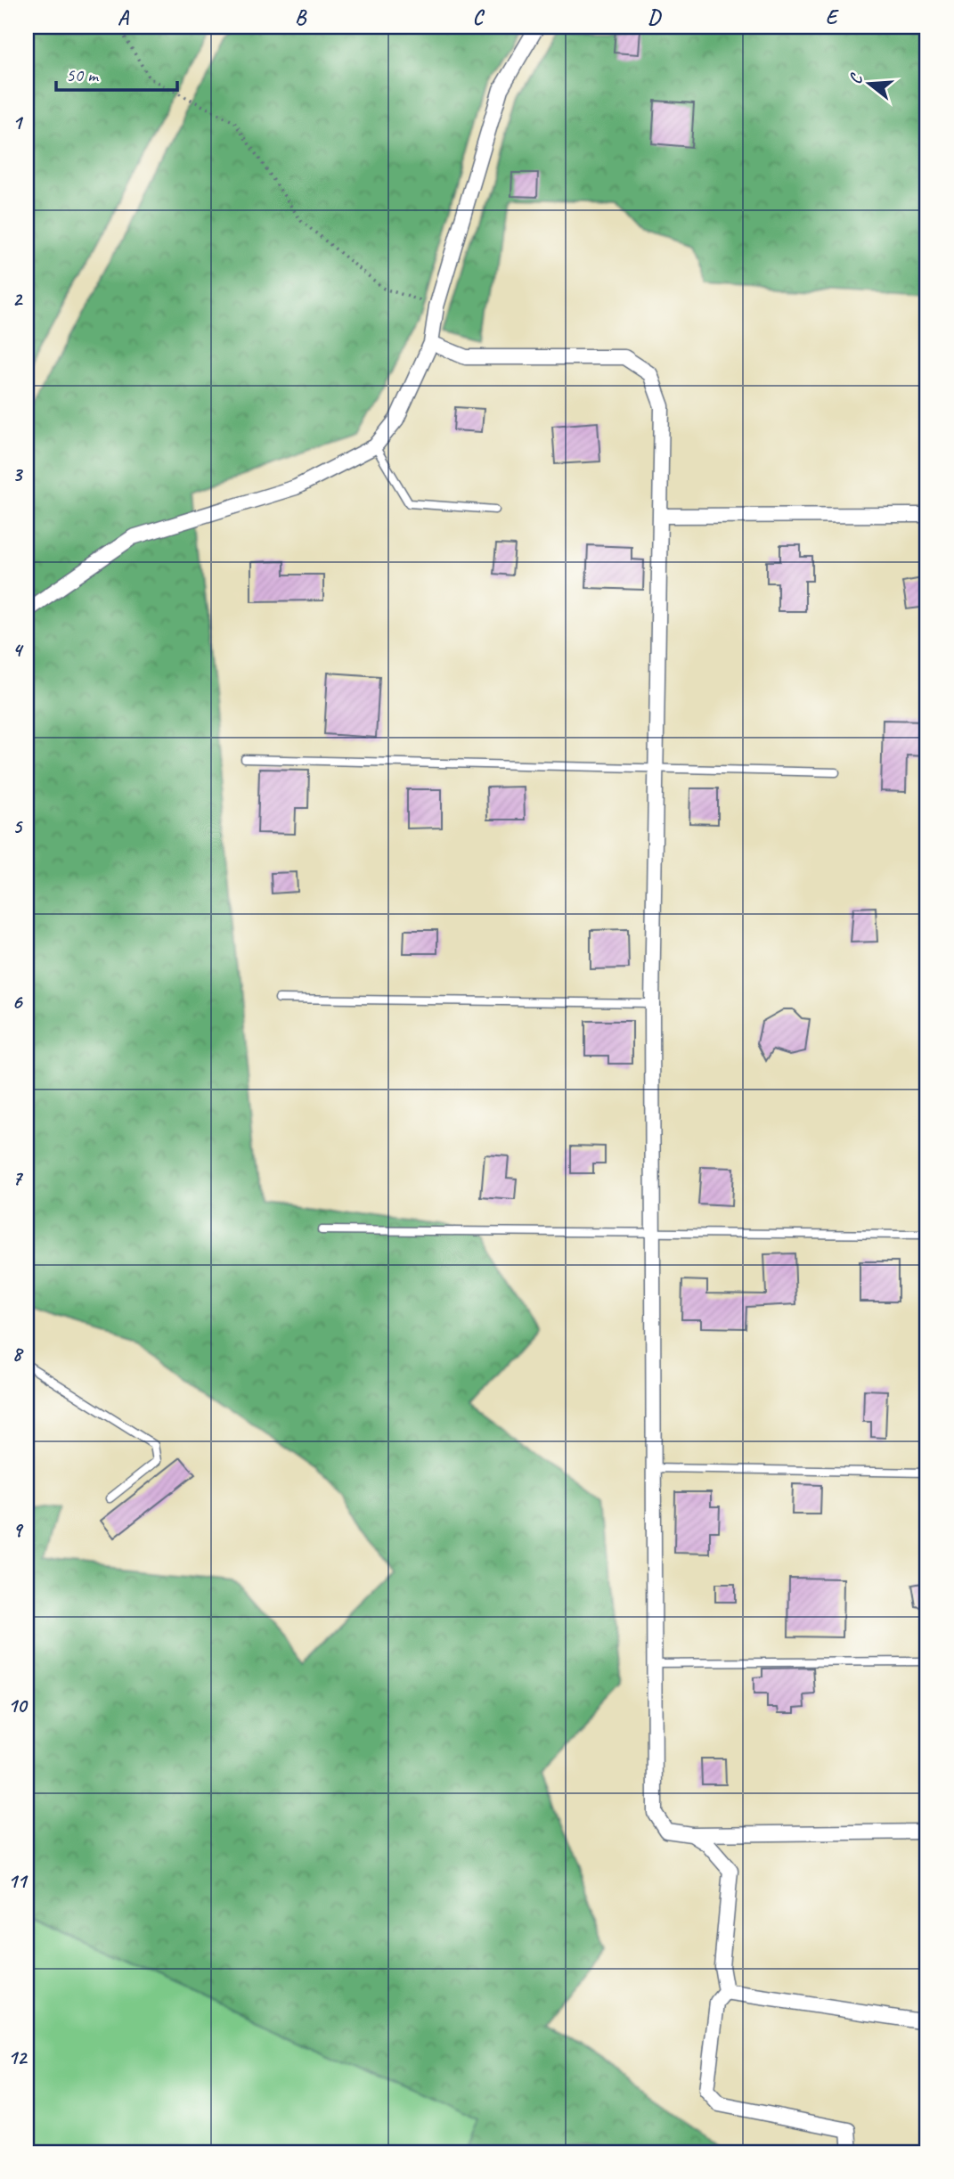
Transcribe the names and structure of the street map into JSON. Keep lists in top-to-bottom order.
{
  "scale_bar": "50 m",
  "north": "left",
  "grid": {
    "columns": [
      "A",
      "B",
      "C",
      "D",
      "E"
    ],
    "rows": [
      "1",
      "2",
      "3",
      "4",
      "5",
      "6",
      "7",
      "8",
      "9",
      "10",
      "11",
      "12"
    ]
  }
}
